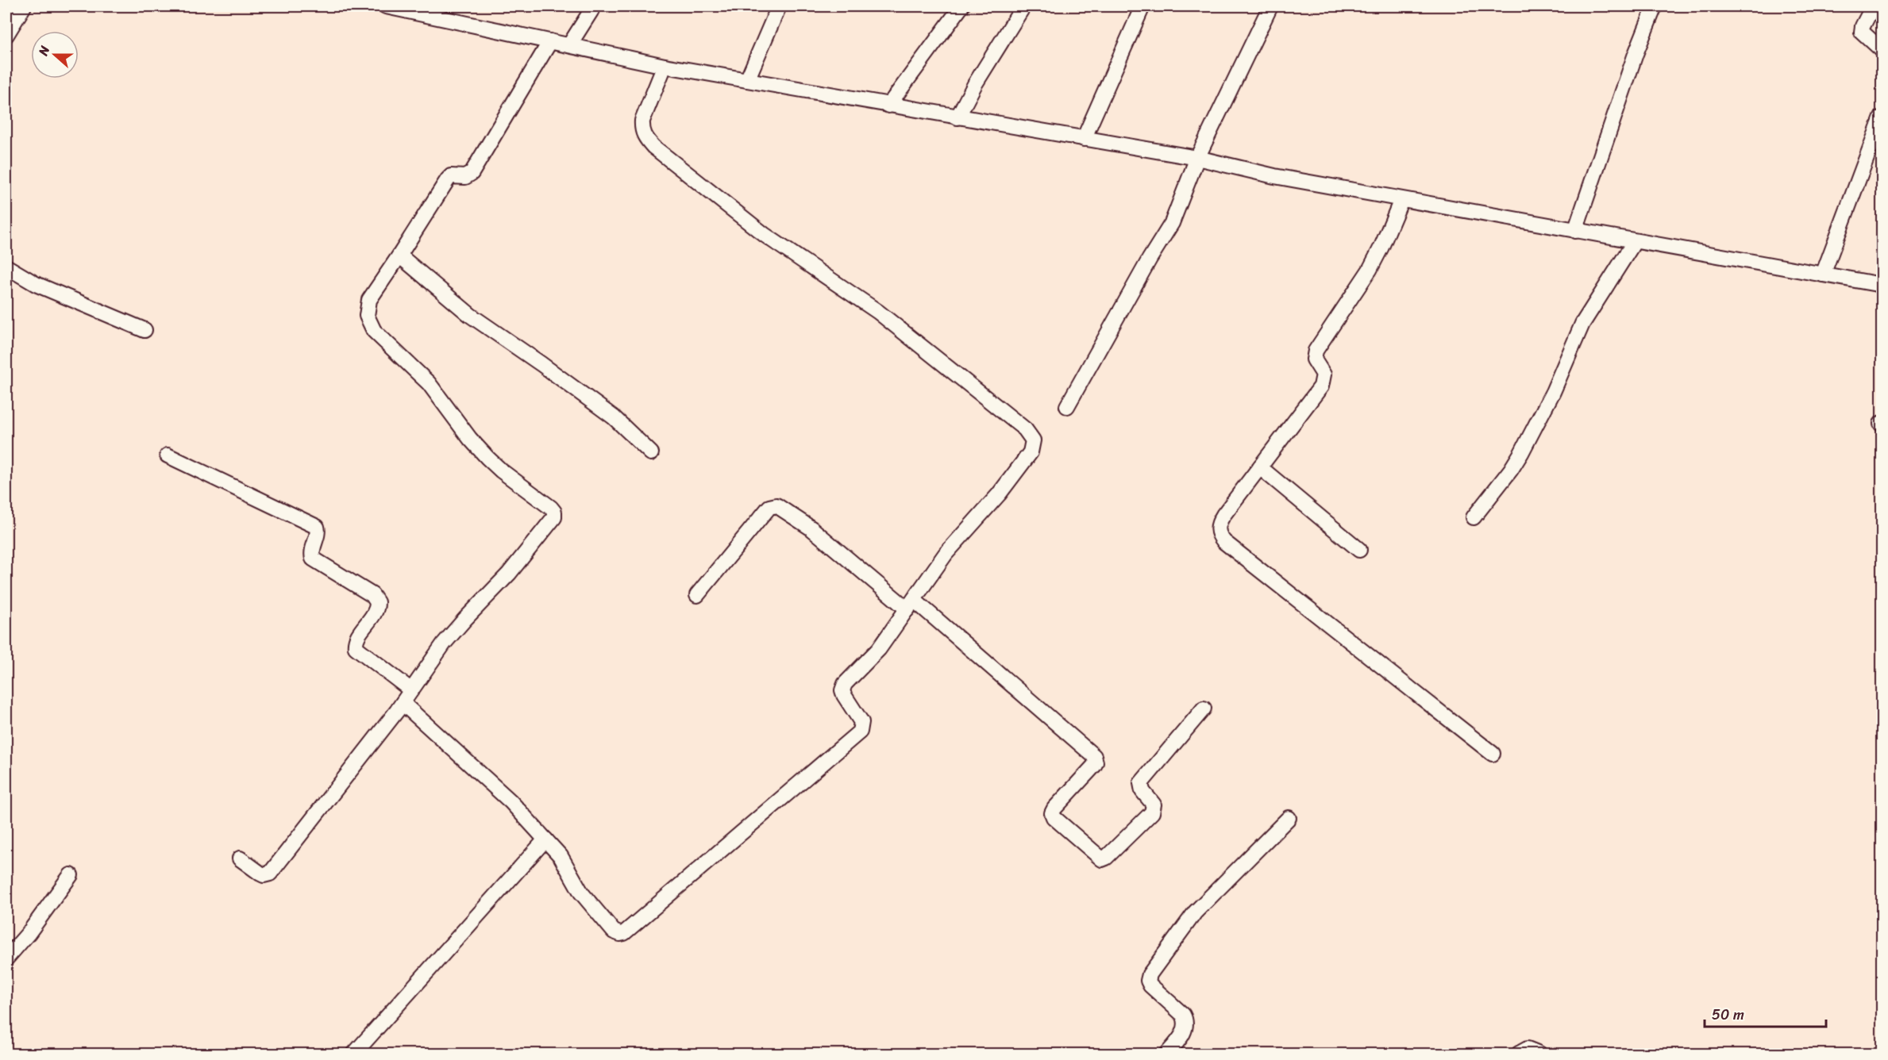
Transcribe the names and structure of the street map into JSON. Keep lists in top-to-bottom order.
{
  "scale_bar": "50 m",
  "north": "left"
}
